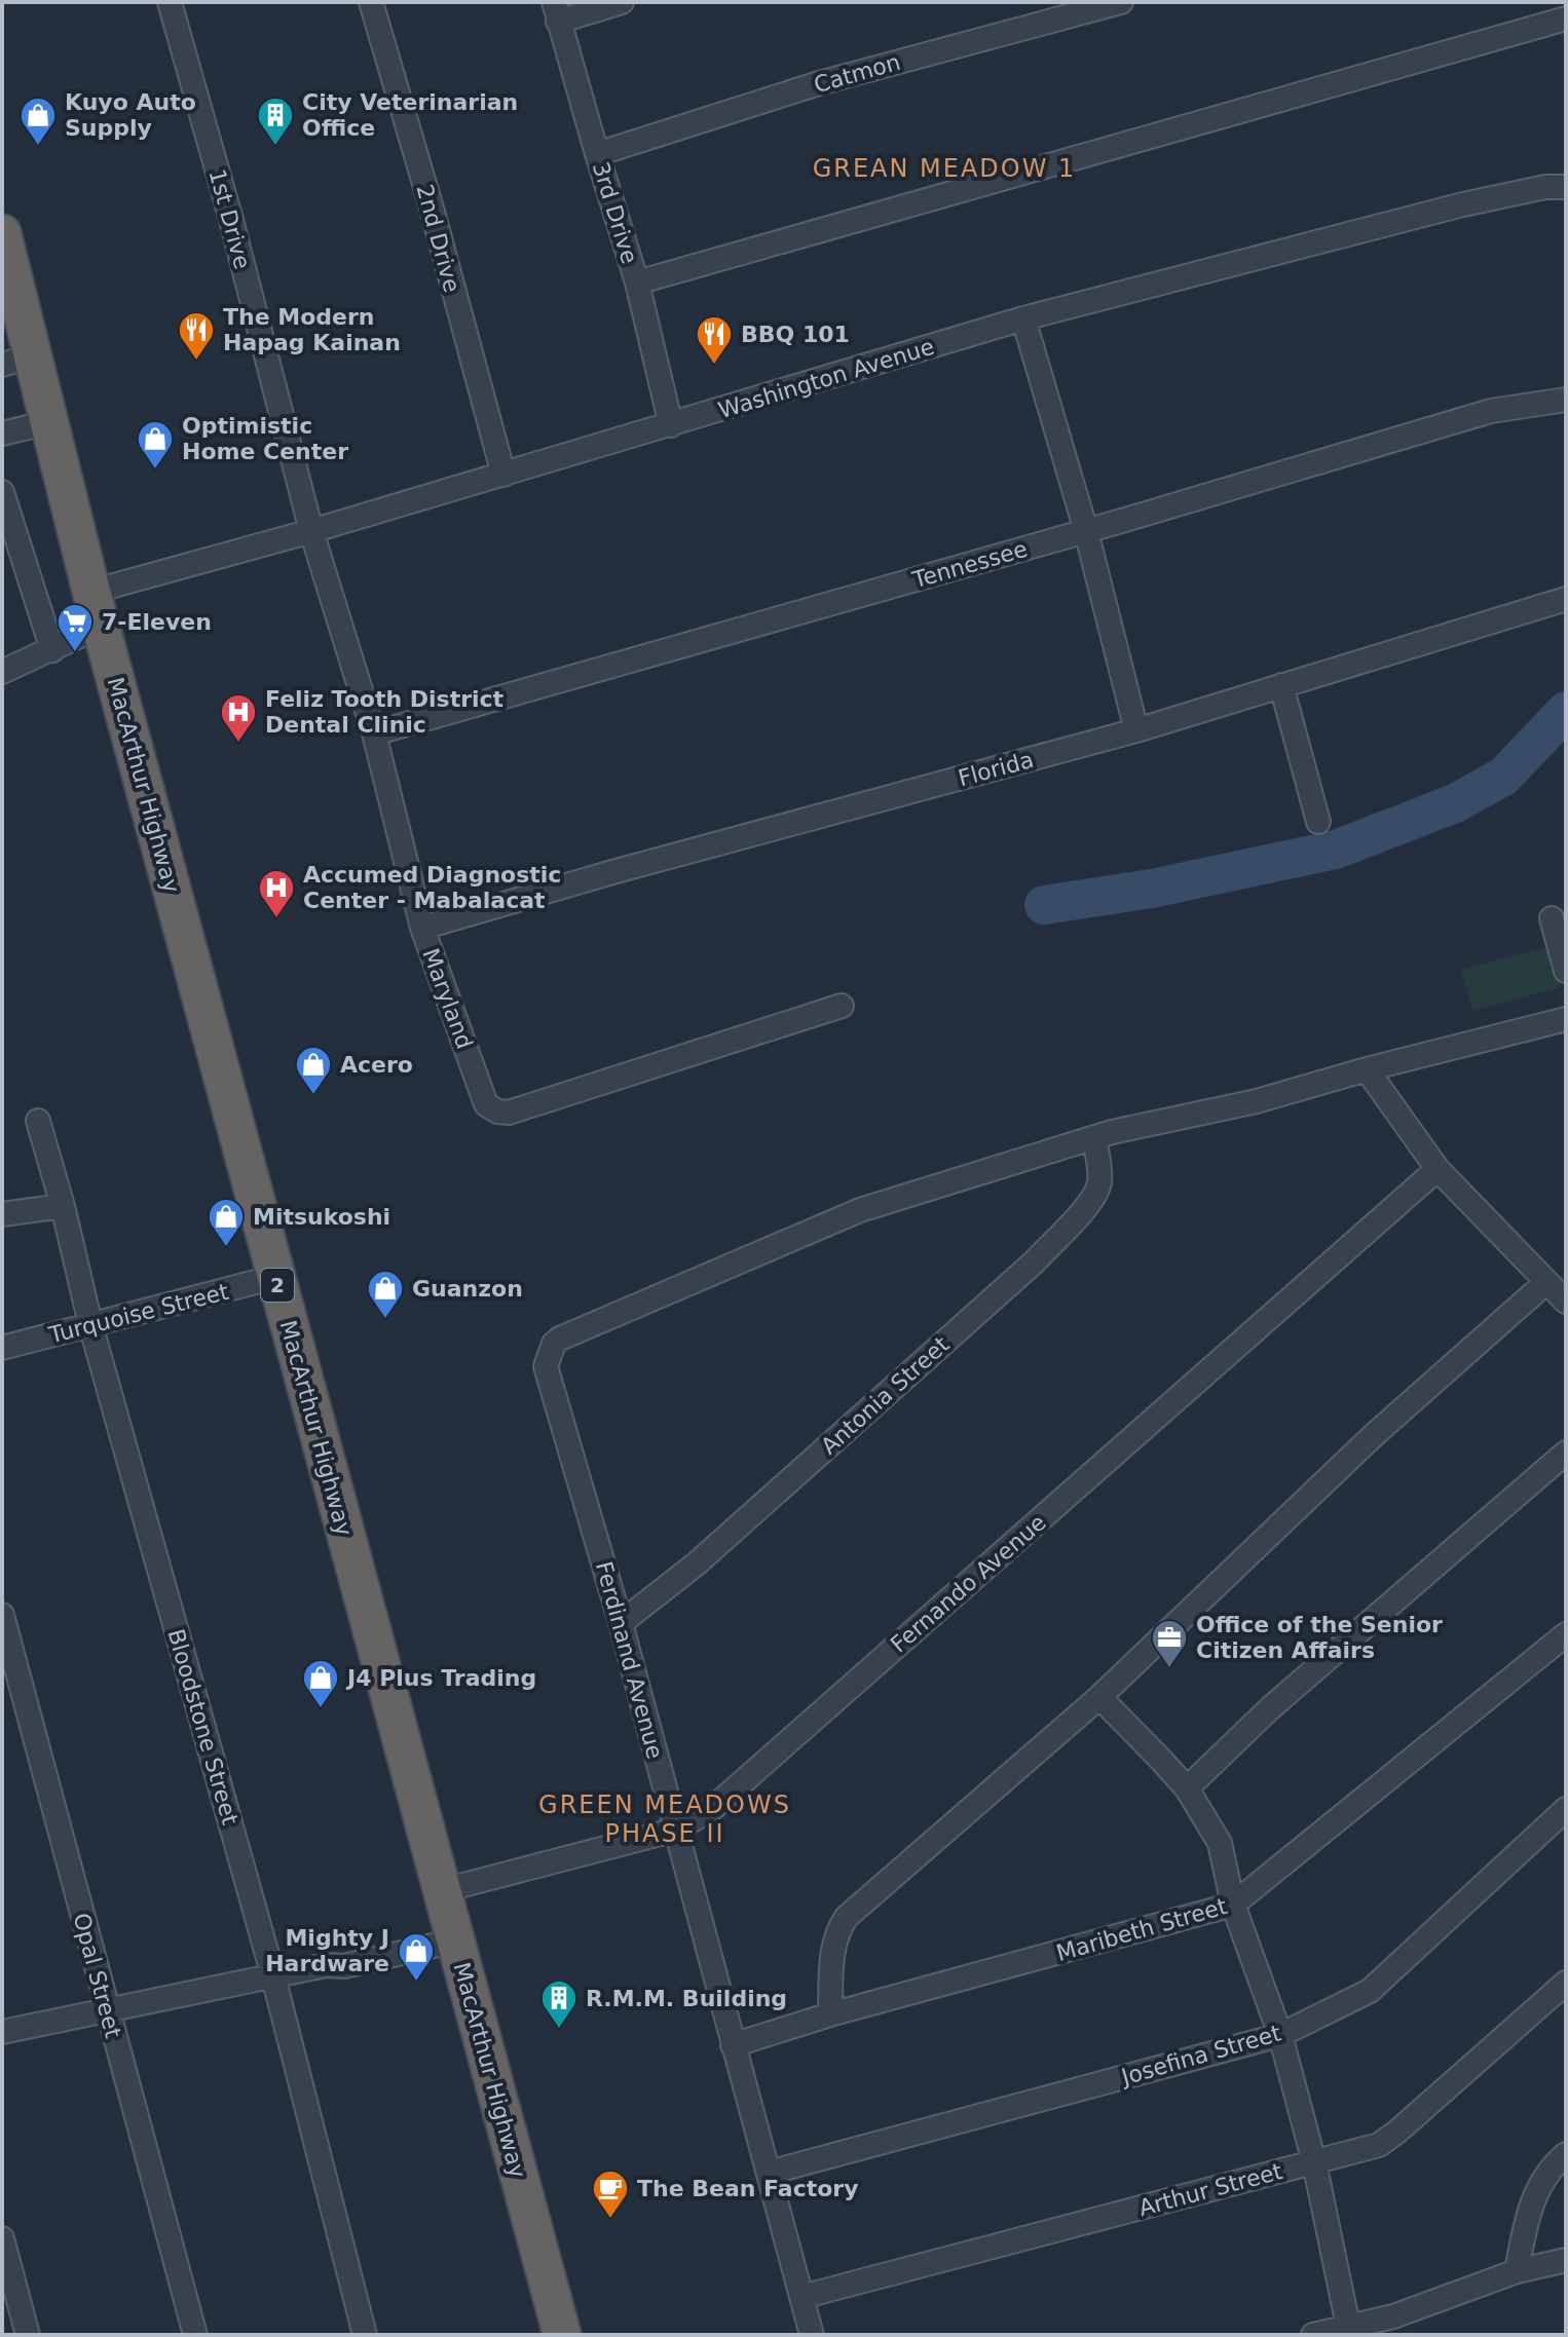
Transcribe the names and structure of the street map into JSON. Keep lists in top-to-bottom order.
{
  "streets": {
    "highway": ["MacArthur Highway", "2"],
    "street": [
      "Catmon",
      "3rd Drive",
      "1st Drive",
      "2nd Drive",
      "Washington Avenue",
      "Tennessee",
      "Florida",
      "Maryland",
      "Turquoise Street",
      "Antonia Street",
      "Fernando Avenue",
      "Ferdinand Avenue",
      "Bloodstone Street",
      "Maribeth Street",
      "Opal Street",
      "Josefina Street",
      "Arthur Street"
    ]
  },
  "crossings": [
    ["Catmon", "3rd Drive"],
    ["3rd Drive", "Washington Avenue"],
    ["1st Drive", "Washington Avenue"],
    ["1st Drive", "Maryland"],
    ["2nd Drive", "Washington Avenue"],
    ["Washington Avenue", "MacArthur Highway"],
    ["Washington Avenue", "Maryland"],
    ["Tennessee", "Maryland"],
    ["Florida", "Maryland"],
    ["MacArthur Highway", "Turquoise Street"],
    ["MacArthur Highway", "Fernando Avenue"],
    ["Turquoise Street", "Bloodstone Street"],
    ["Antonia Street", "Ferdinand Avenue"],
    ["Fernando Avenue", "Ferdinand Avenue"],
    ["Ferdinand Avenue", "Maribeth Street"],
    ["Ferdinand Avenue", "Josefina Street"],
    ["Ferdinand Avenue", "Arthur Street"]
  ],
  "districts": ["GREAN MEADOW 1", "GREEN MEADOWS PHASE II"],
  "places": {
    "shop": [
      "Kuyo Auto Supply",
      "Optimistic Home Center",
      "Acero",
      "Mitsukoshi",
      "Guanzon",
      "J4 Plus Trading",
      "Mighty J Hardware"
    ],
    "building": ["City Veterinarian Office", "R.M.M. Building"],
    "restaurant": ["The Modern Hapag Kainan", "BBQ 101"],
    "supermarket": ["7-Eleven"],
    "hospital": ["Feliz Tooth District Dental Clinic", "Accumed Diagnostic Center - Mabalacat"],
    "office": ["Office of the Senior Citizen Affairs"],
    "cafe": ["The Bean Factory"]
  }
}
